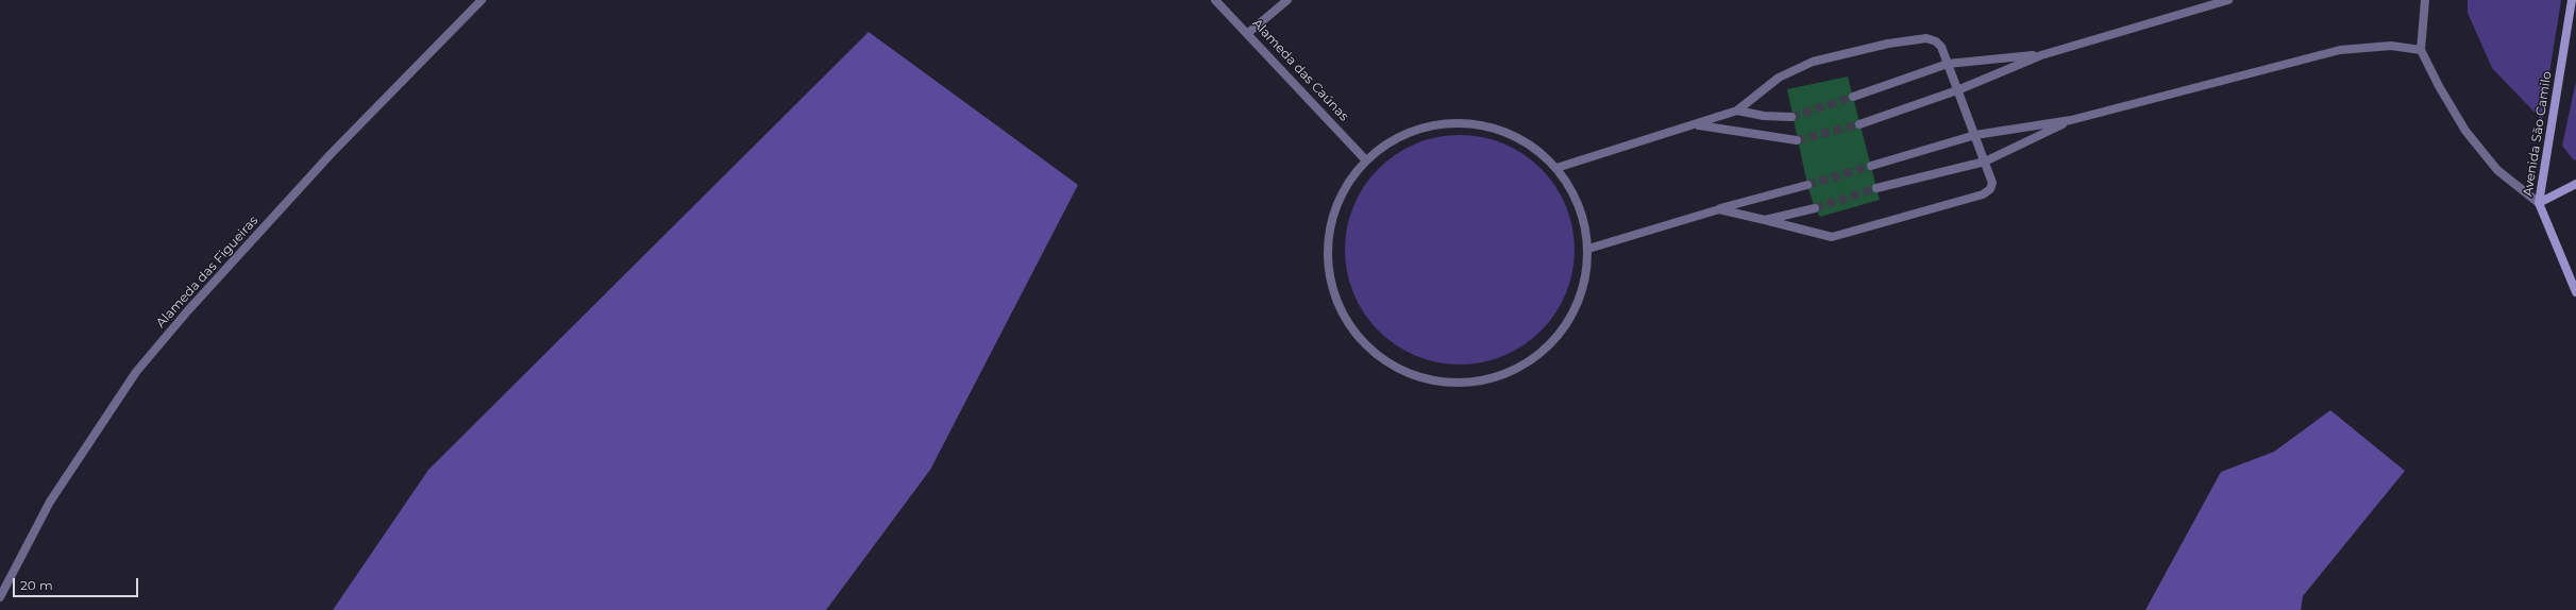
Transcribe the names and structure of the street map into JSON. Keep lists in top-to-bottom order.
{
  "streets": {
    "main road": ["Avenida São Camilo"],
    "street": ["Alameda das Caúnas", "Alameda das Figueiras"]
  },
  "scale_bar": "20 m"
}
